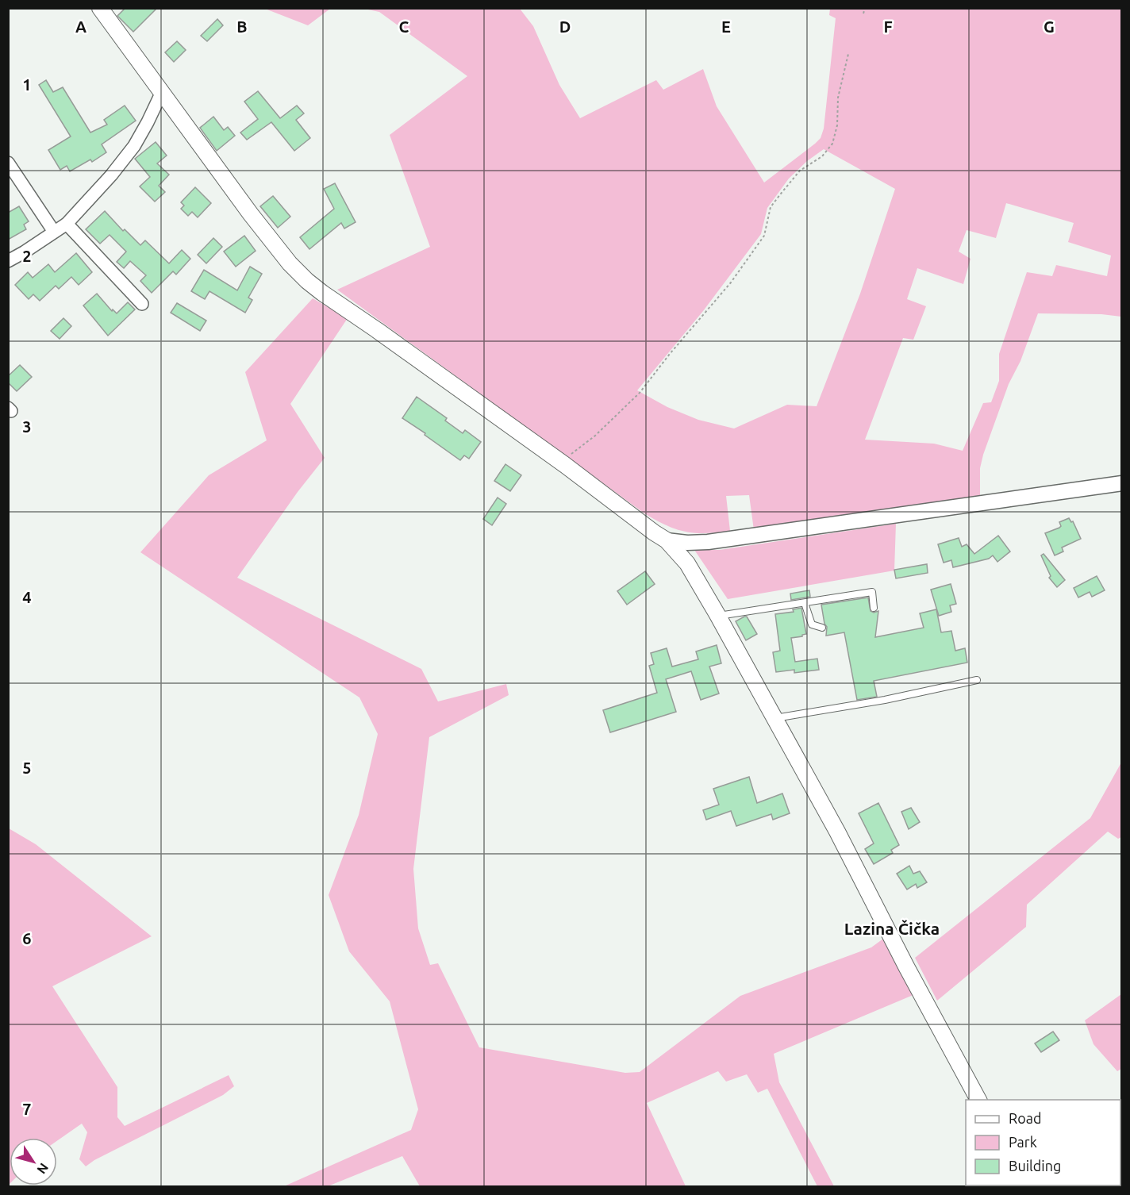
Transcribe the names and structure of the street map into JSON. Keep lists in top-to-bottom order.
{
  "districts": ["Lazina Čička"],
  "legend": ["Road", "Park", "Building"],
  "north": "bottom right",
  "grid": {
    "columns": [
      "A",
      "B",
      "C",
      "D",
      "E",
      "F",
      "G"
    ],
    "rows": [
      "1",
      "2",
      "3",
      "4",
      "5",
      "6",
      "7"
    ]
  }
}
